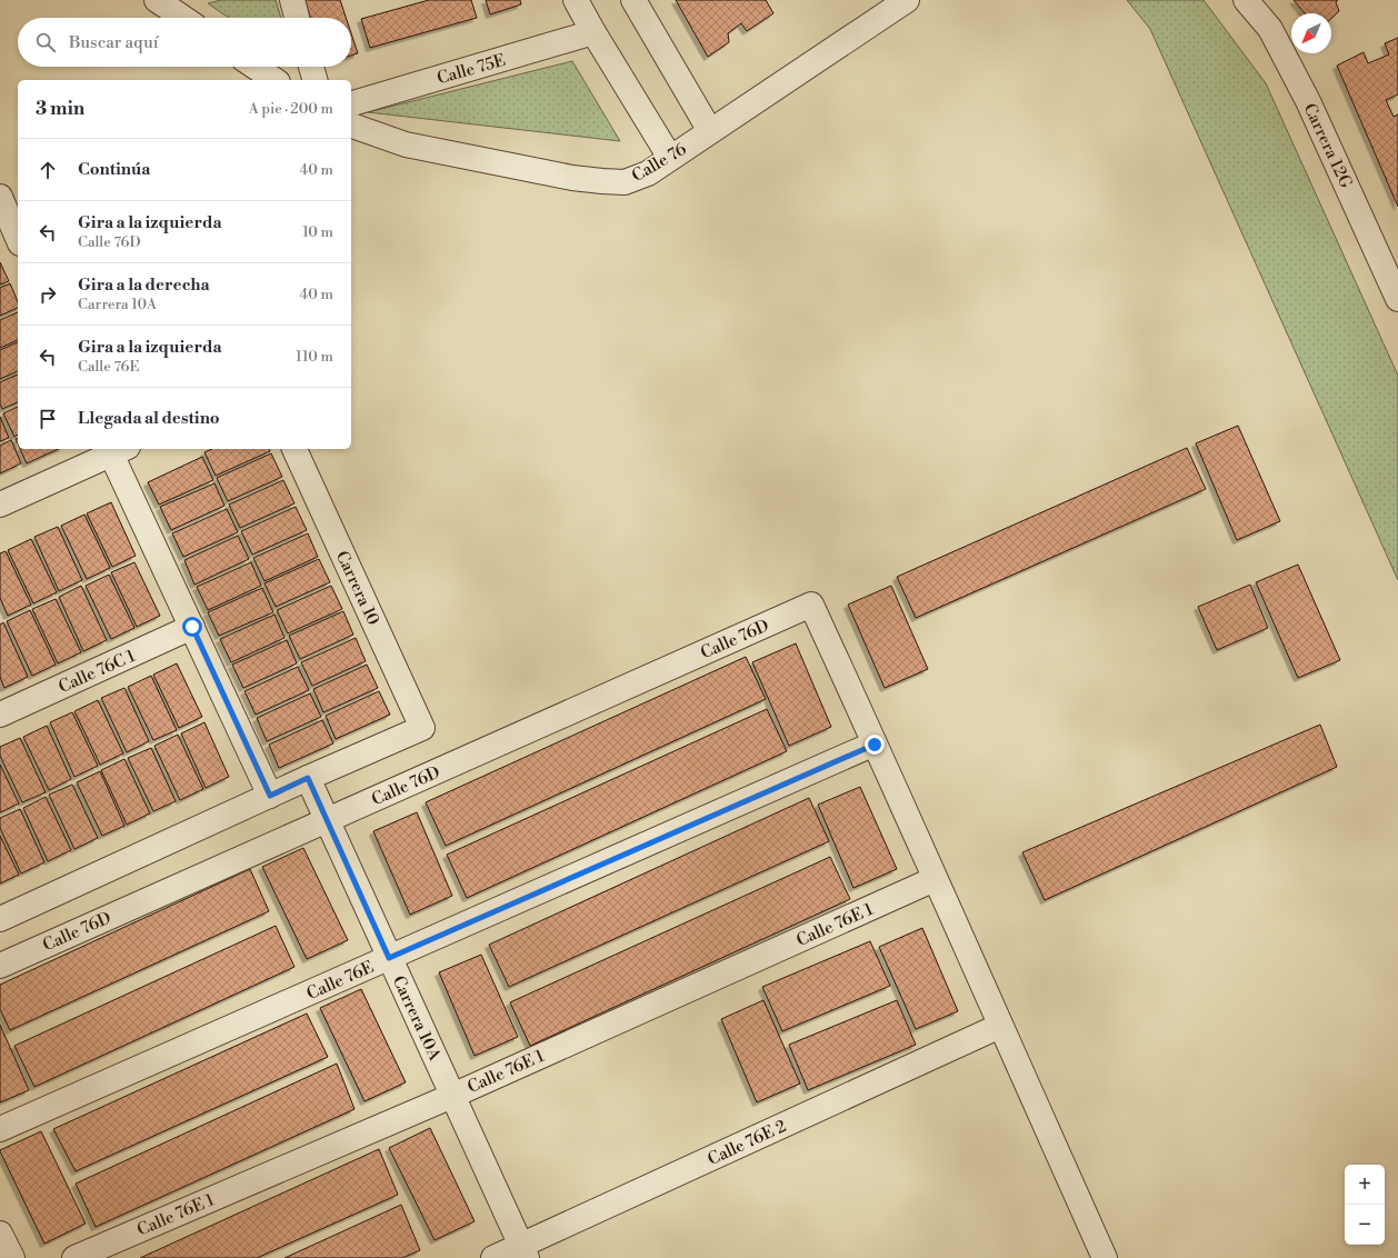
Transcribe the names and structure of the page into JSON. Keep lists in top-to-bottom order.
{
  "streets": {
    "street": [
      "Calle 75E",
      "Carrera 12G",
      "Calle 76",
      "Carrera 10",
      "Calle 76D",
      "Calle 76C 1",
      "Calle 76E 1",
      "Calle 76E",
      "Carrera 10A",
      "Calle 76E 2"
    ]
  },
  "crossings": [
    ["Carrera 10", "Carrera 10A"],
    ["Calle 76D", "Calle 76E"],
    ["Calle 76D", "Carrera 10A"],
    ["Calle 76E 1", "Carrera 10A"],
    ["Calle 76E", "Carrera 10A"],
    ["Carrera 10A", "Calle 76E 2"]
  ],
  "north": "bottom left",
  "page": {
    "search": "Buscar aquí",
    "heading": ["3 min", "A pie · 200 m"],
    "list": [
      ["Continúa", "40 m"],
      ["Gira a la izquierda", "Calle 76D", "10 m"],
      ["Gira a la derecha", "Carrera 10A", "40 m"],
      ["Gira a la izquierda", "Calle 76E", "110 m"],
      "Llegada al destino"
    ],
    "map_buttons": ["+", "−"]
  }
}
